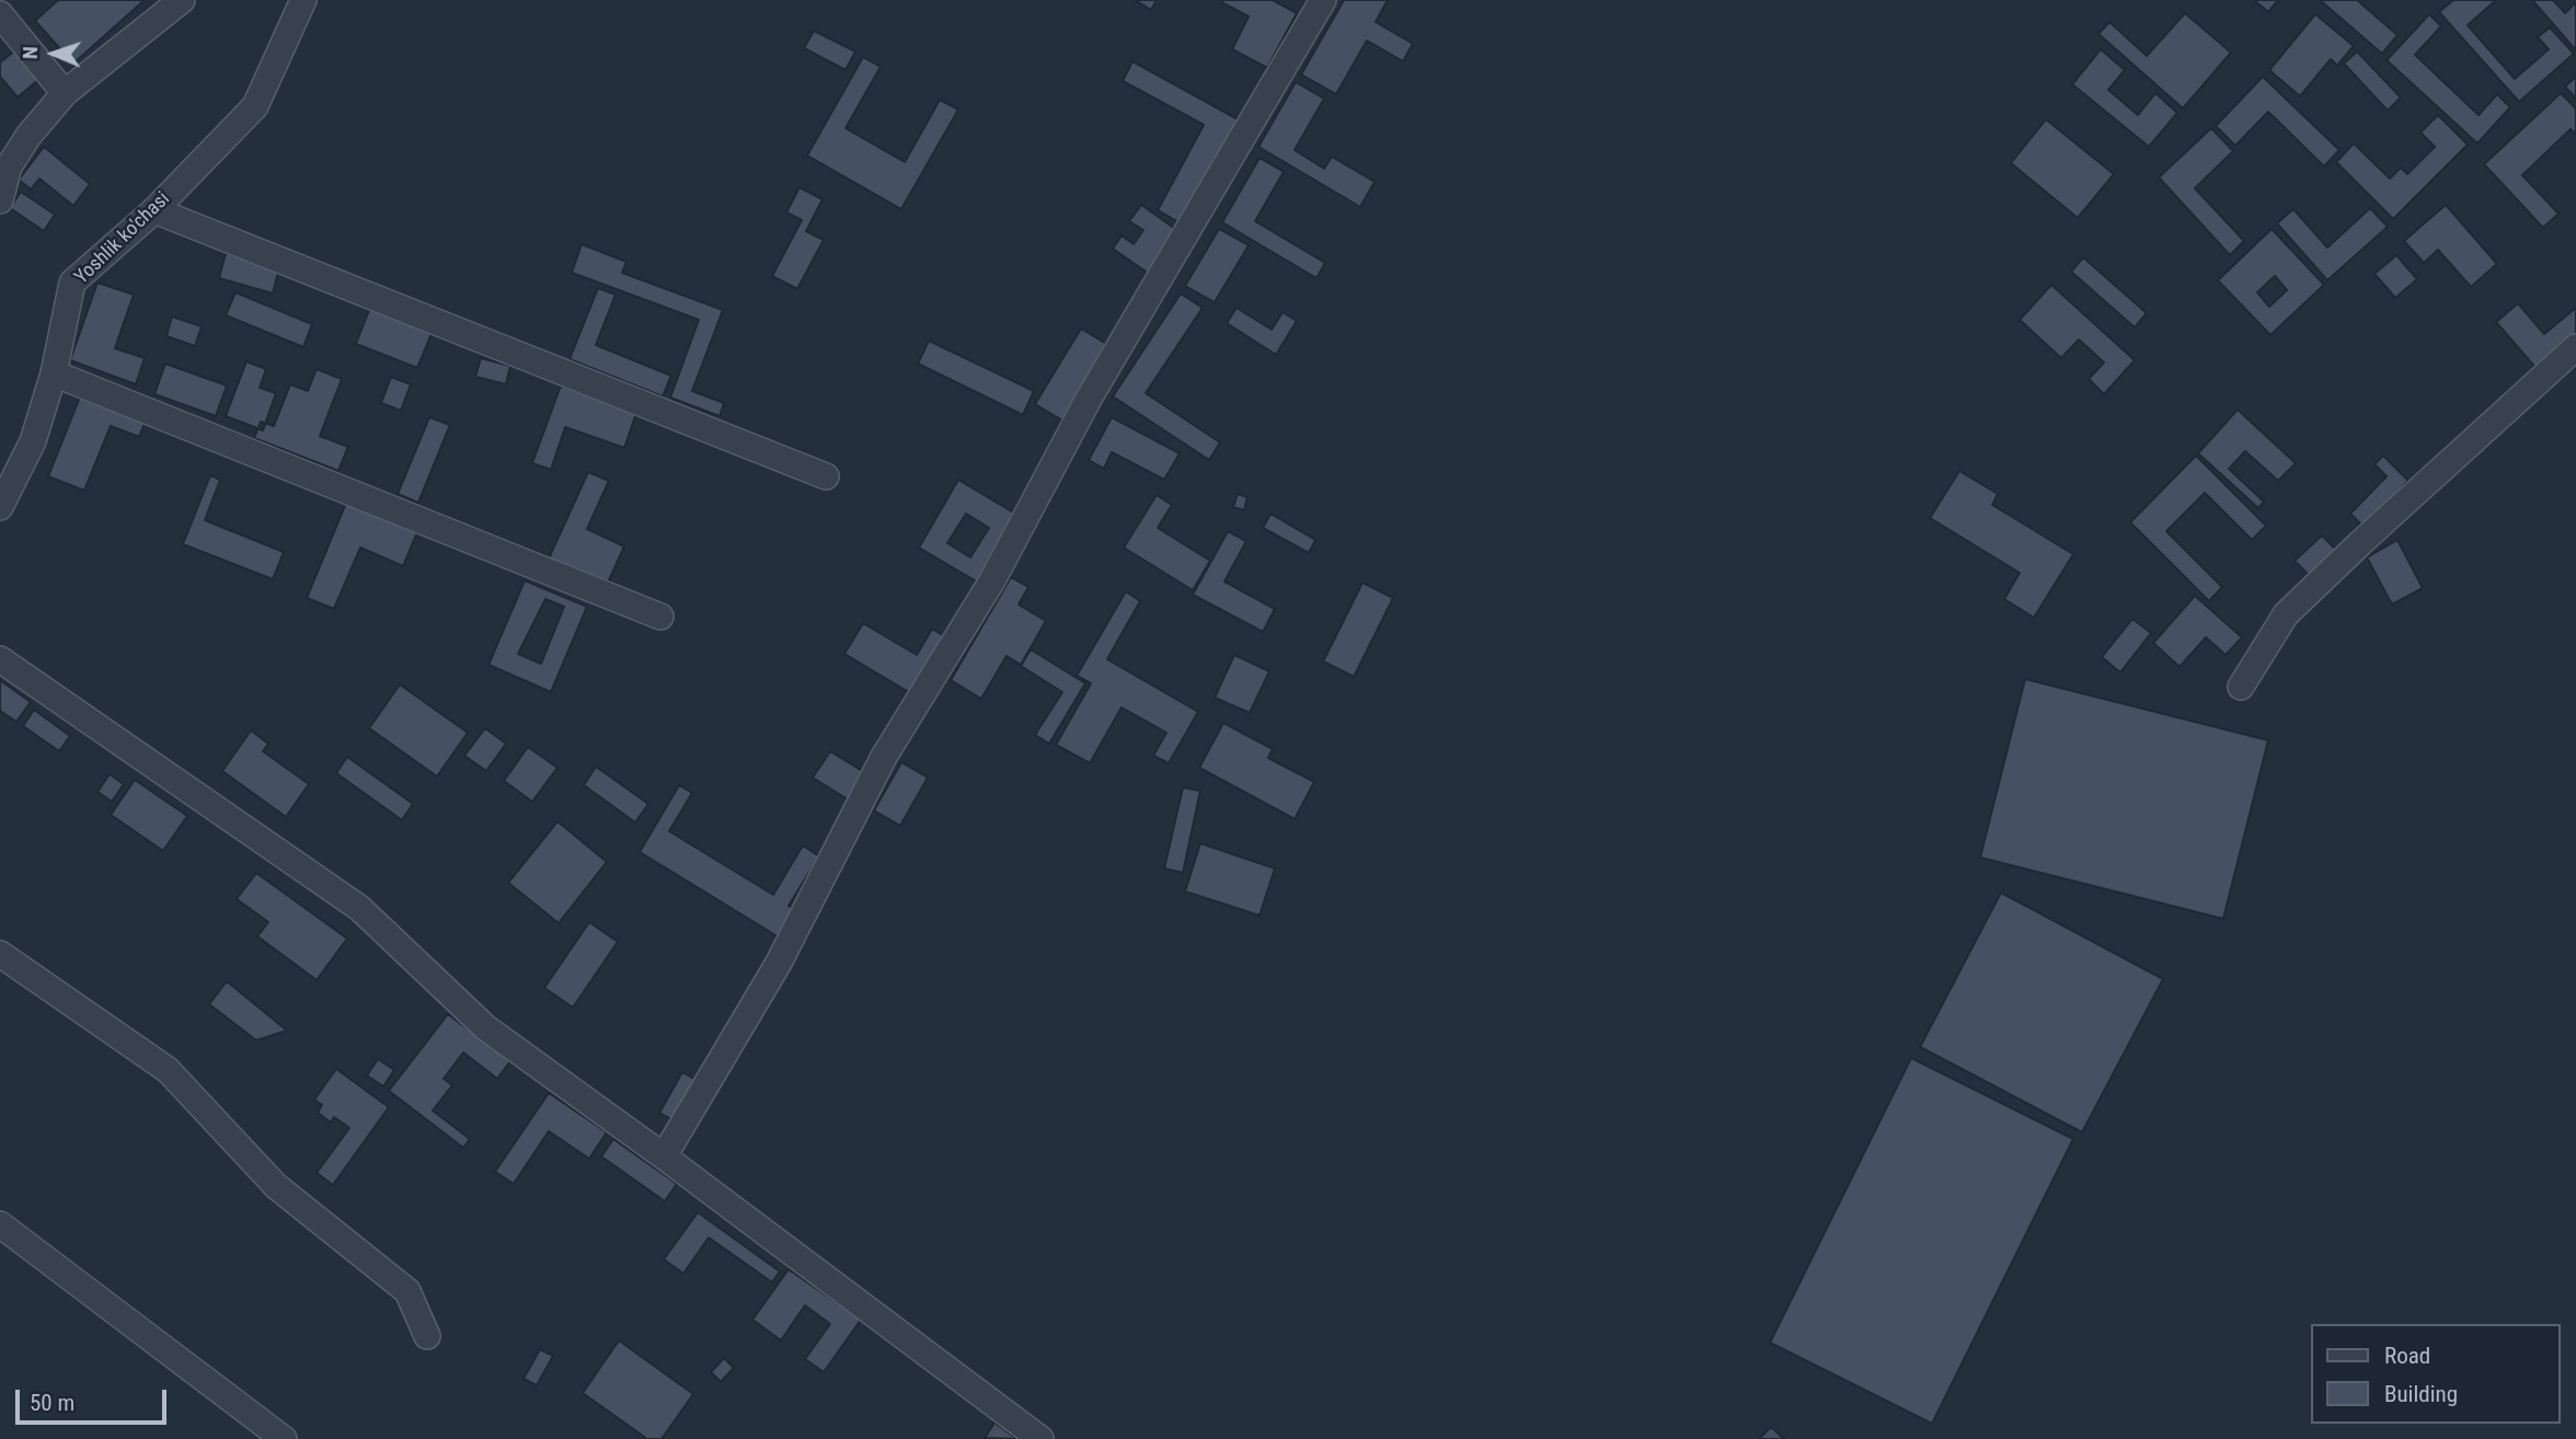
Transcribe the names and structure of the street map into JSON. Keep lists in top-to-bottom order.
{
  "streets": {
    "street": ["Yoshlik ko'chasi"]
  },
  "legend": ["Road", "Building"],
  "scale_bar": "50 m",
  "north": "left"
}
